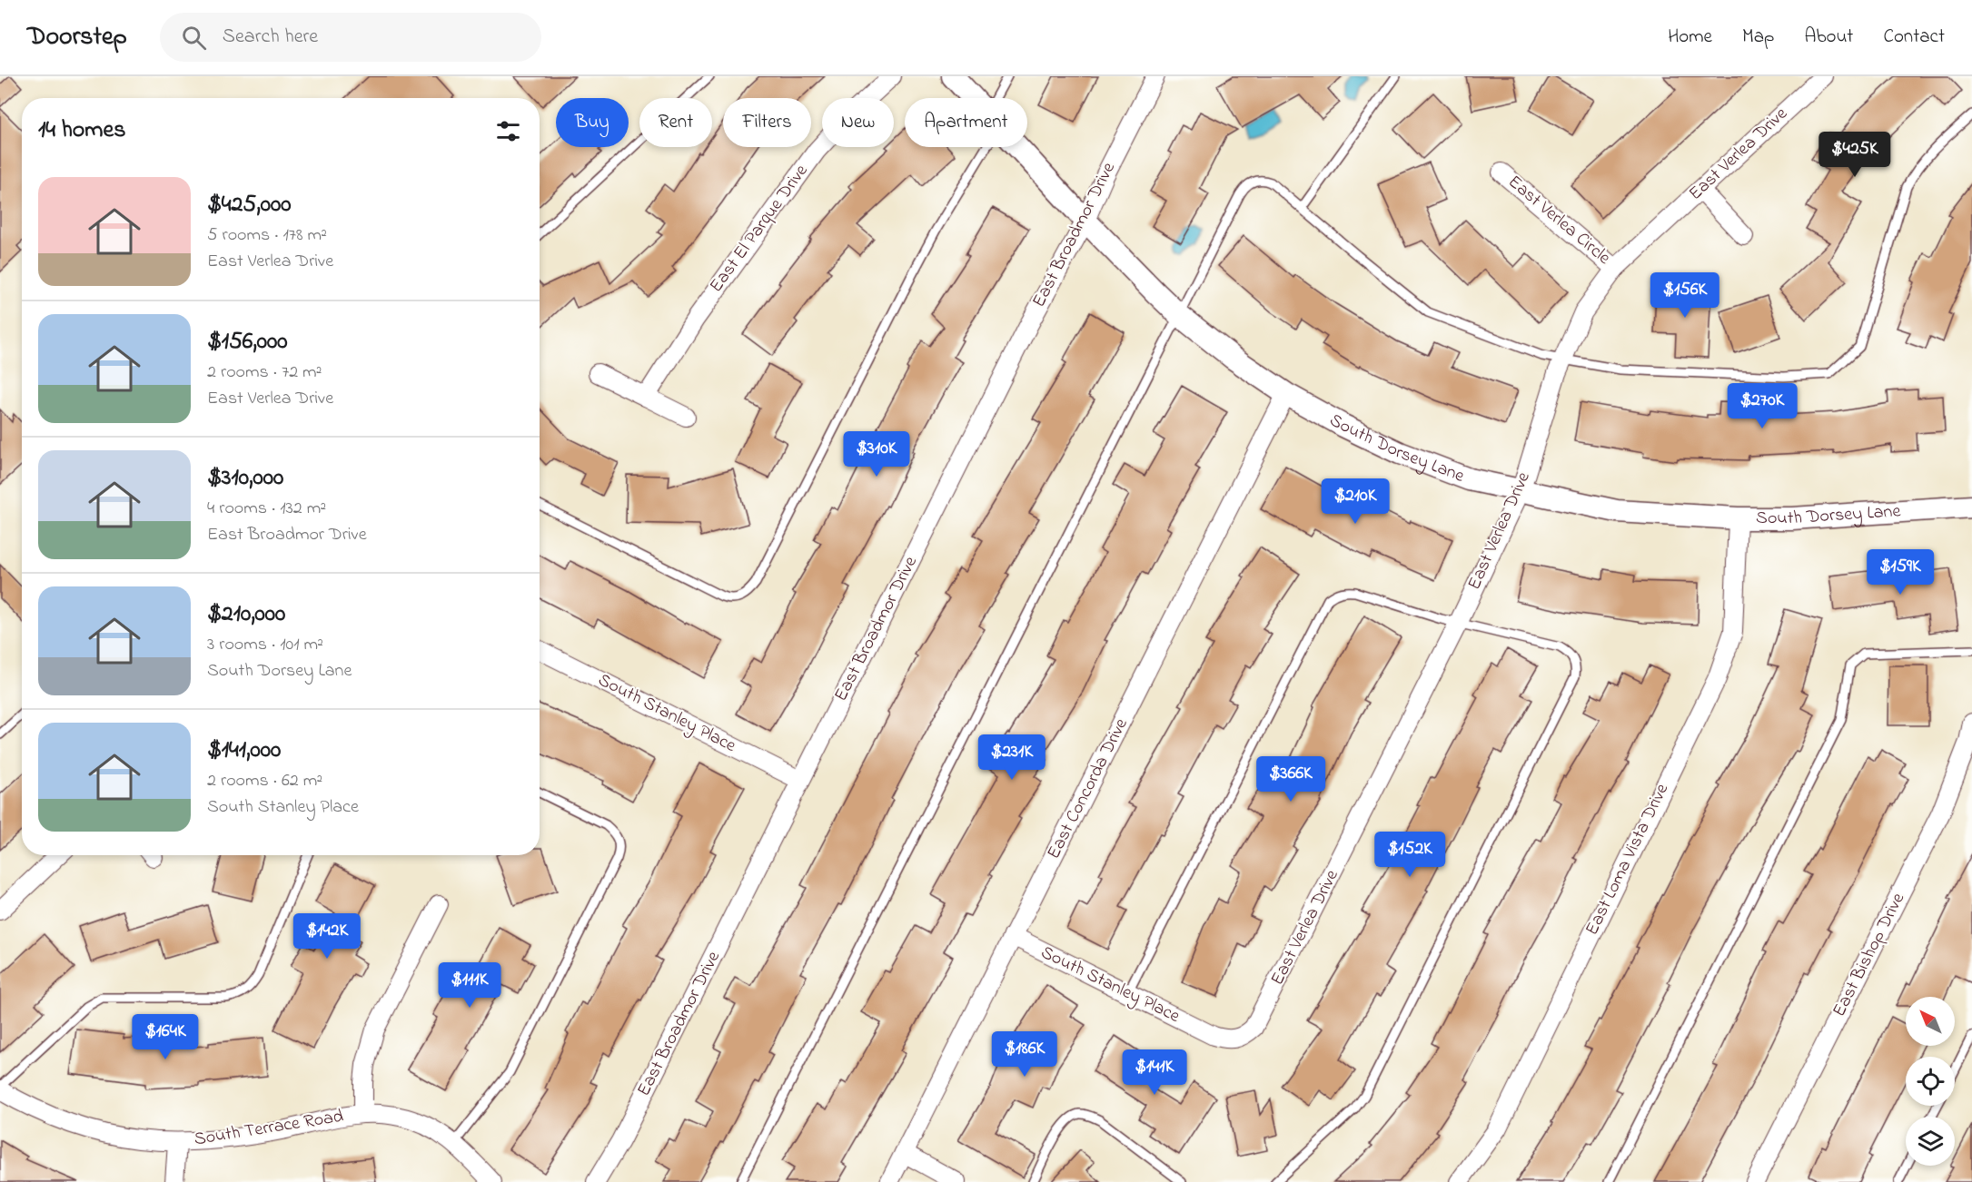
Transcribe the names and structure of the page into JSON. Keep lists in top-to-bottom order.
{
  "streets": {
    "street": [
      "East Verlea Drive",
      "East Verlea Circle",
      "East El Parque Drive",
      "East Broadmor Drive",
      "South Dorsey Lane",
      "South Stanley Place",
      "East Concorda Drive",
      "East Loma Vista Drive",
      "East Bishop Drive",
      "South Terrace Road"
    ]
  },
  "crossings": [
    ["East Verlea Drive", "East Verlea Circle"],
    ["East Verlea Drive", "South Dorsey Lane"],
    ["East Verlea Drive", "South Stanley Place"],
    ["East Broadmor Drive", "South Dorsey Lane"],
    ["East Broadmor Drive", "South Stanley Place"],
    ["South Dorsey Lane", "East Concorda Drive"],
    ["South Dorsey Lane", "East Loma Vista Drive"],
    ["South Stanley Place", "East Concorda Drive"]
  ],
  "north": "top left",
  "page": {
    "header": "Doorstep",
    "search": "Search here",
    "nav": [
      "Home",
      "Map",
      "About",
      "Contact"
    ],
    "chip": [
      "Buy",
      "Rent",
      "Filters",
      "New",
      "Apartment"
    ],
    "heading": "14 homes",
    "price": [
      "$425K",
      "$156K",
      "$270K",
      "$310K",
      "$210K",
      "$159K",
      "$231K",
      "$366K",
      "$152K",
      "$142K",
      "$111K",
      "$164K",
      "$186K",
      "$141K"
    ],
    "list": [
      {
        "name": "$425,000",
        "note": "5 rooms · 178 m² · East Verlea Drive"
      },
      {
        "name": "$156,000",
        "note": "2 rooms · 72 m² · East Verlea Drive"
      },
      {
        "name": "$310,000",
        "note": "4 rooms · 132 m² · East Broadmor Drive"
      },
      {
        "name": "$210,000",
        "note": "3 rooms · 101 m² · South Dorsey Lane"
      },
      {
        "name": "$141,000",
        "note": "2 rooms · 62 m² · South Stanley Place"
      }
    ]
  }
}
